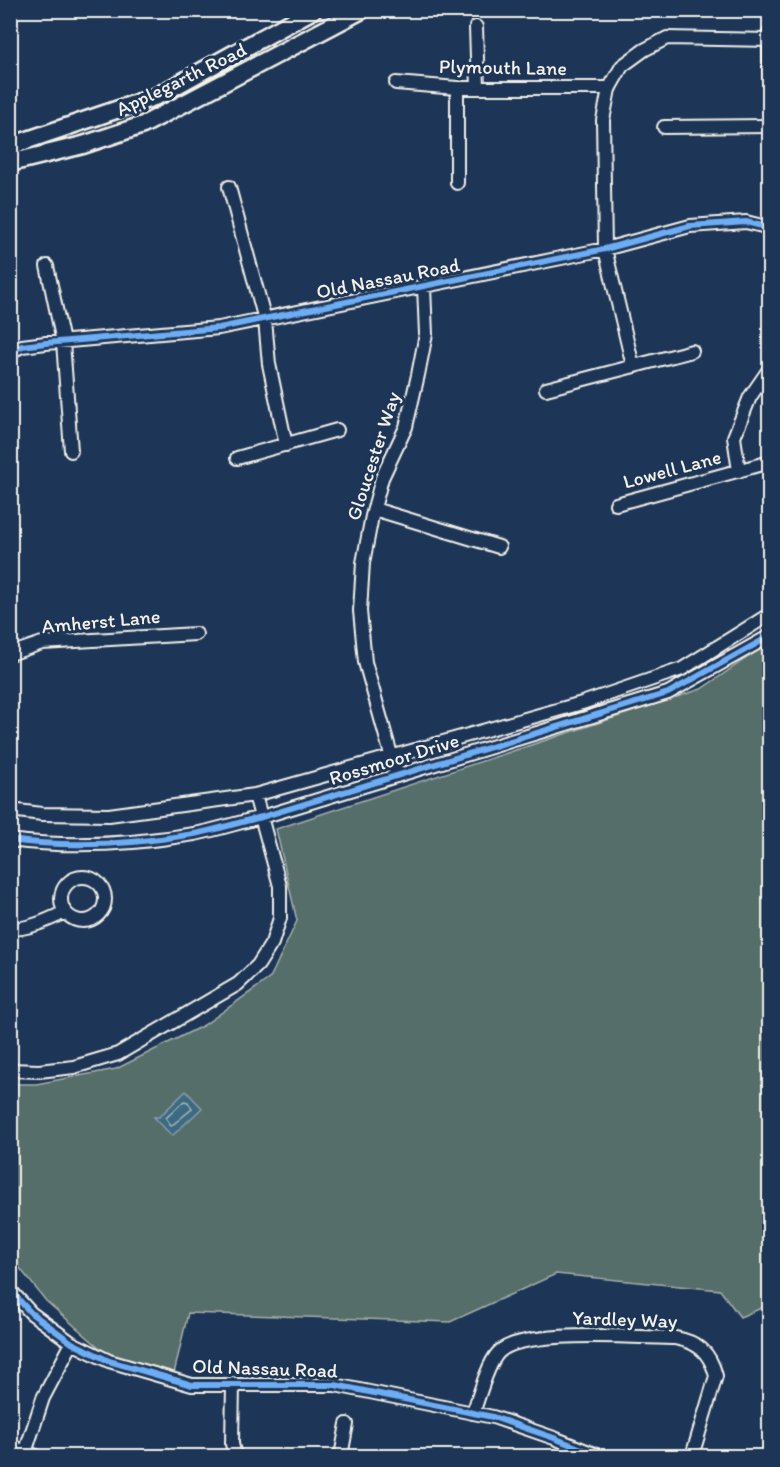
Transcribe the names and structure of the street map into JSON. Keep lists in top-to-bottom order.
{
  "streets": {
    "main road": ["Applegarth Road"],
    "street": [
      "Plymouth Lane",
      "Old Nassau Road",
      "Gloucester Way",
      "Lowell Lane",
      "Amherst Lane",
      "Rossmoor Drive",
      "Yardley Way"
    ]
  },
  "crossings": [
    ["Old Nassau Road", "Gloucester Way"],
    ["Old Nassau Road", "Yardley Way"],
    ["Gloucester Way", "Rossmoor Drive"]
  ]
}
